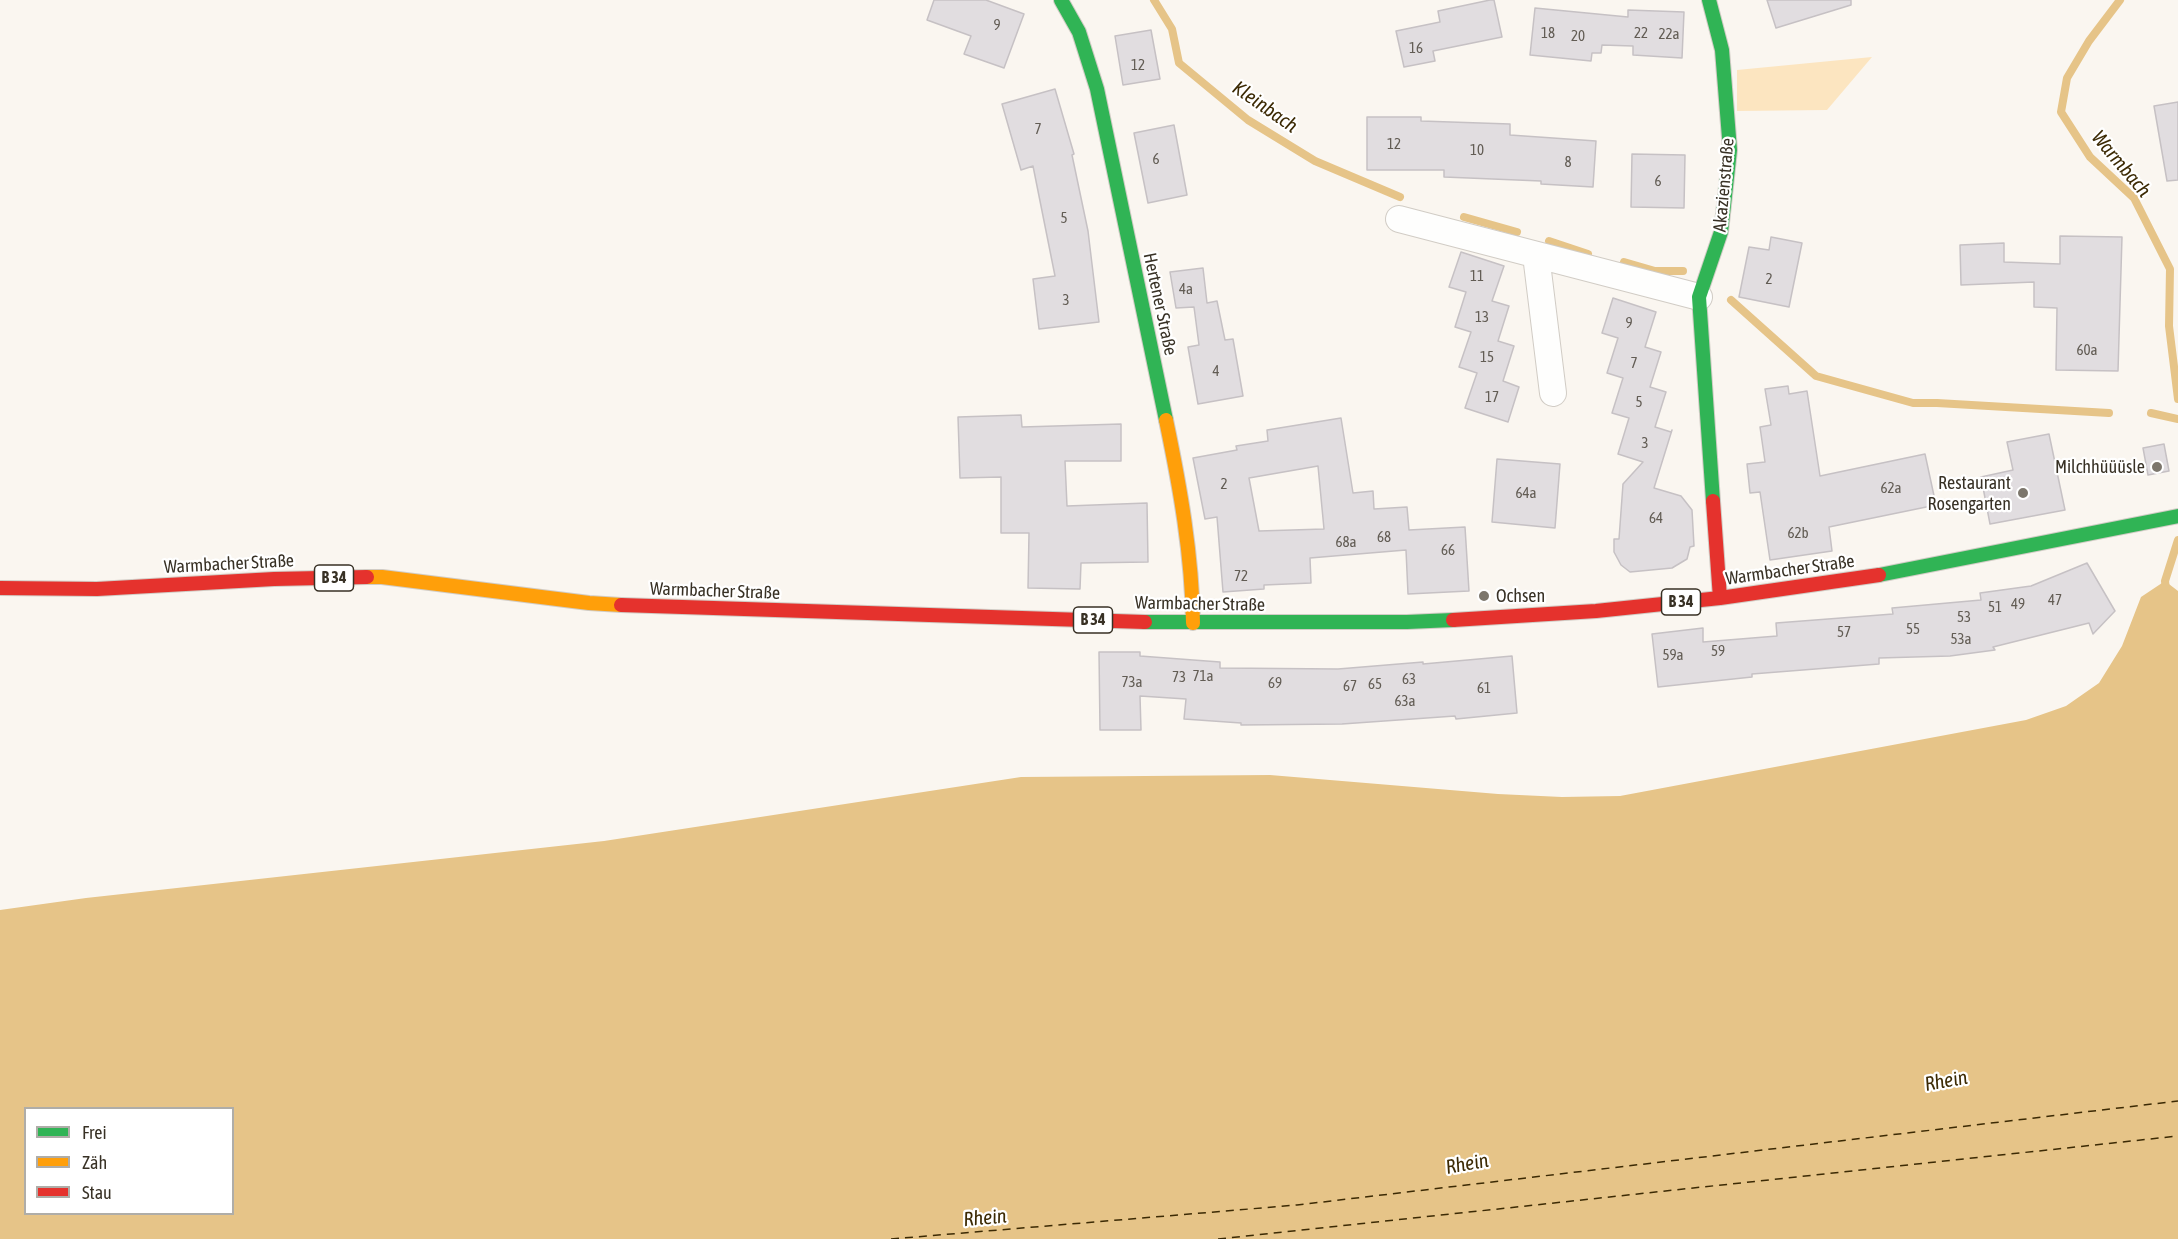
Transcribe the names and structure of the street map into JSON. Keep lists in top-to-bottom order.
{
  "streets": {
    "main road": [
      "Akazienstraße",
      "Hertener Straße",
      "Warmbacher Straße",
      "B 34"
    ]
  },
  "crossings": [
    ["Akazienstraße", "Warmbacher Straße"],
    ["Hertener Straße", "Warmbacher Straße"]
  ],
  "water": ["Kleinbach", "Warmbach", "Rhein"],
  "places": ["Milchhüüüsle", "Restaurant Rosengarten", "Ochsen"],
  "house_numbers": [
    "9",
    "18",
    "22",
    "22a",
    "20",
    "16",
    "12",
    "7",
    "12",
    "10",
    "6",
    "8",
    "6",
    "5",
    "11",
    "2",
    "4a",
    "3",
    "13",
    "9",
    "60a",
    "15",
    "7",
    "4",
    "17",
    "5",
    "3",
    "2",
    "62a",
    "64a",
    "64",
    "62b",
    "68",
    "68a",
    "66",
    "72",
    "47",
    "49",
    "51",
    "53",
    "55",
    "57",
    "53a",
    "59",
    "59a",
    "71a",
    "73",
    "63",
    "73a",
    "69",
    "65",
    "67",
    "61",
    "63a"
  ],
  "legend": ["Frei", "Zäh", "Stau"]
}
